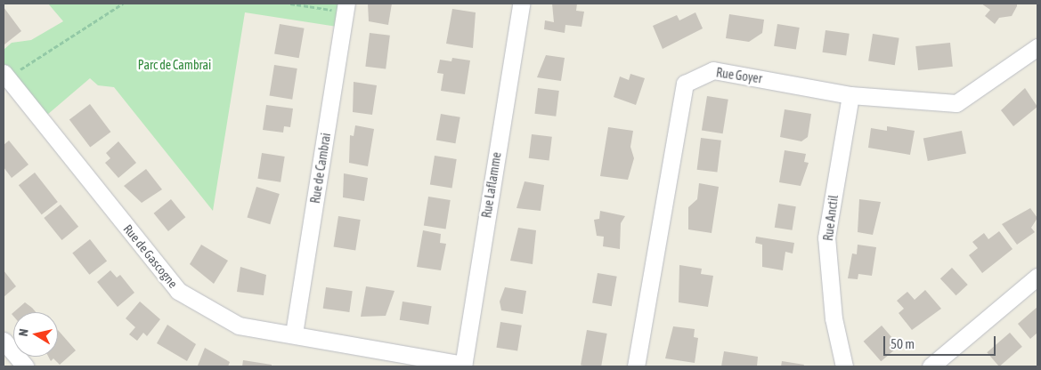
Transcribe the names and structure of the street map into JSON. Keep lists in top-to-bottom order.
{
  "streets": {
    "street": [
      "Rue Goyer",
      "Rue de Cambrai",
      "Rue Laflamme",
      "Rue Anctil",
      "Rue de Gascogne"
    ]
  },
  "crossings": [
    ["Rue Goyer", "Rue Anctil"],
    ["Rue de Cambrai", "Rue de Gascogne"],
    ["Rue Laflamme", "Rue de Gascogne"]
  ],
  "parks": ["Parc de Cambrai"],
  "scale_bar": "50 m",
  "north": "left"
}
